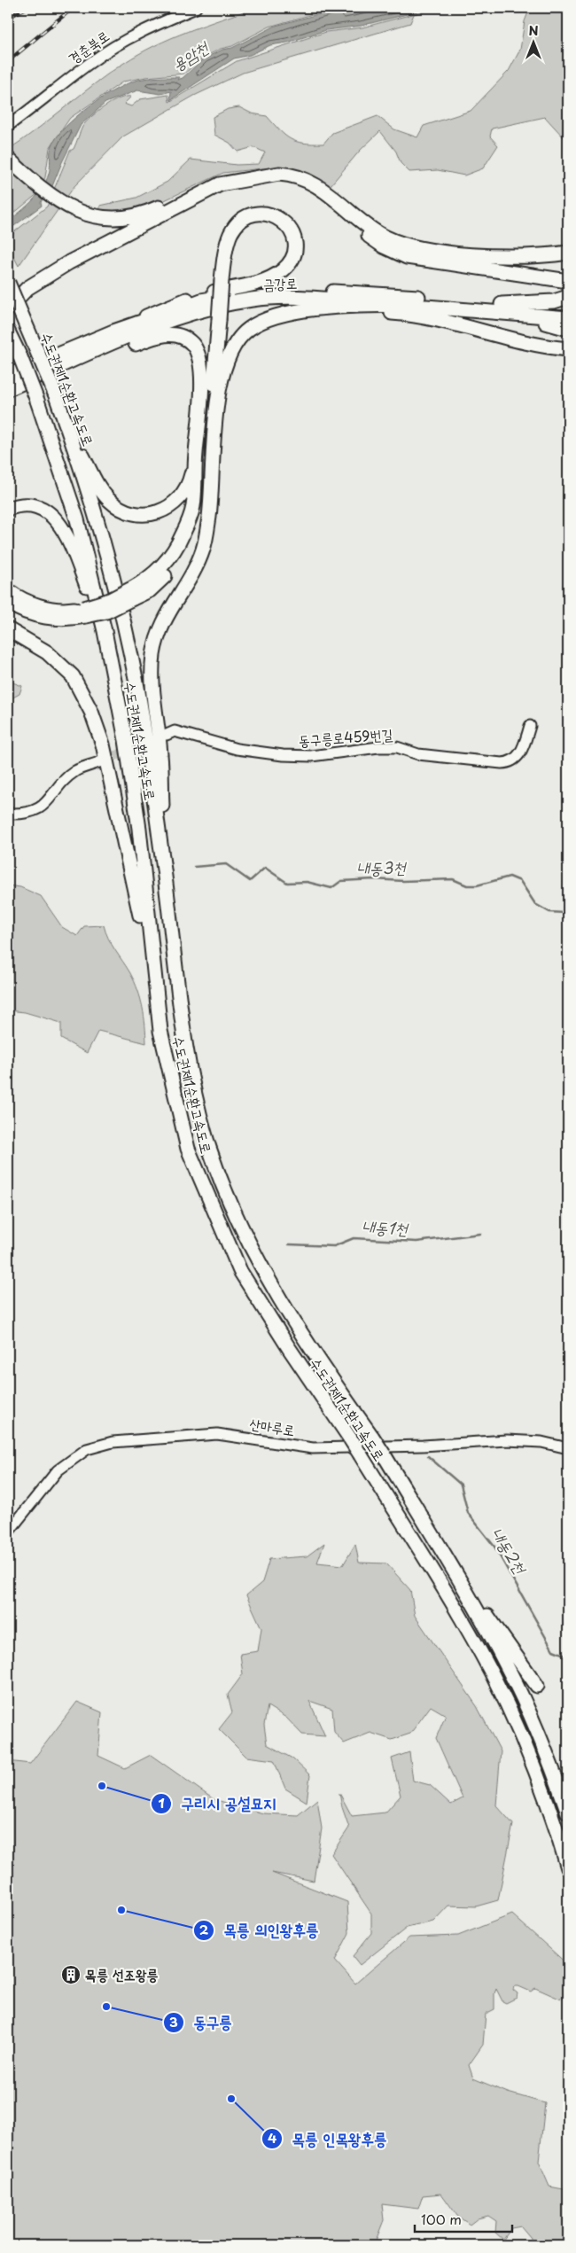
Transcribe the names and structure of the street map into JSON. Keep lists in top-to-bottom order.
{
  "streets": {
    "highway": ["금강로", "수도권제1순환고속도로"],
    "street": ["경춘북로", "동구릉로459번길", "산마루로"]
  },
  "water": [
    "용암천",
    "내동3천",
    "내동1천",
    "내동2천"
  ],
  "places": {
    "other": [
      "구리시 공설묘지",
      "목릉 의인왕후릉",
      "동구릉",
      "목릉 인목왕후릉"
    ],
    "building": ["목릉 선조왕릉"]
  },
  "scale_bar": "100 m",
  "north": "top"
}
